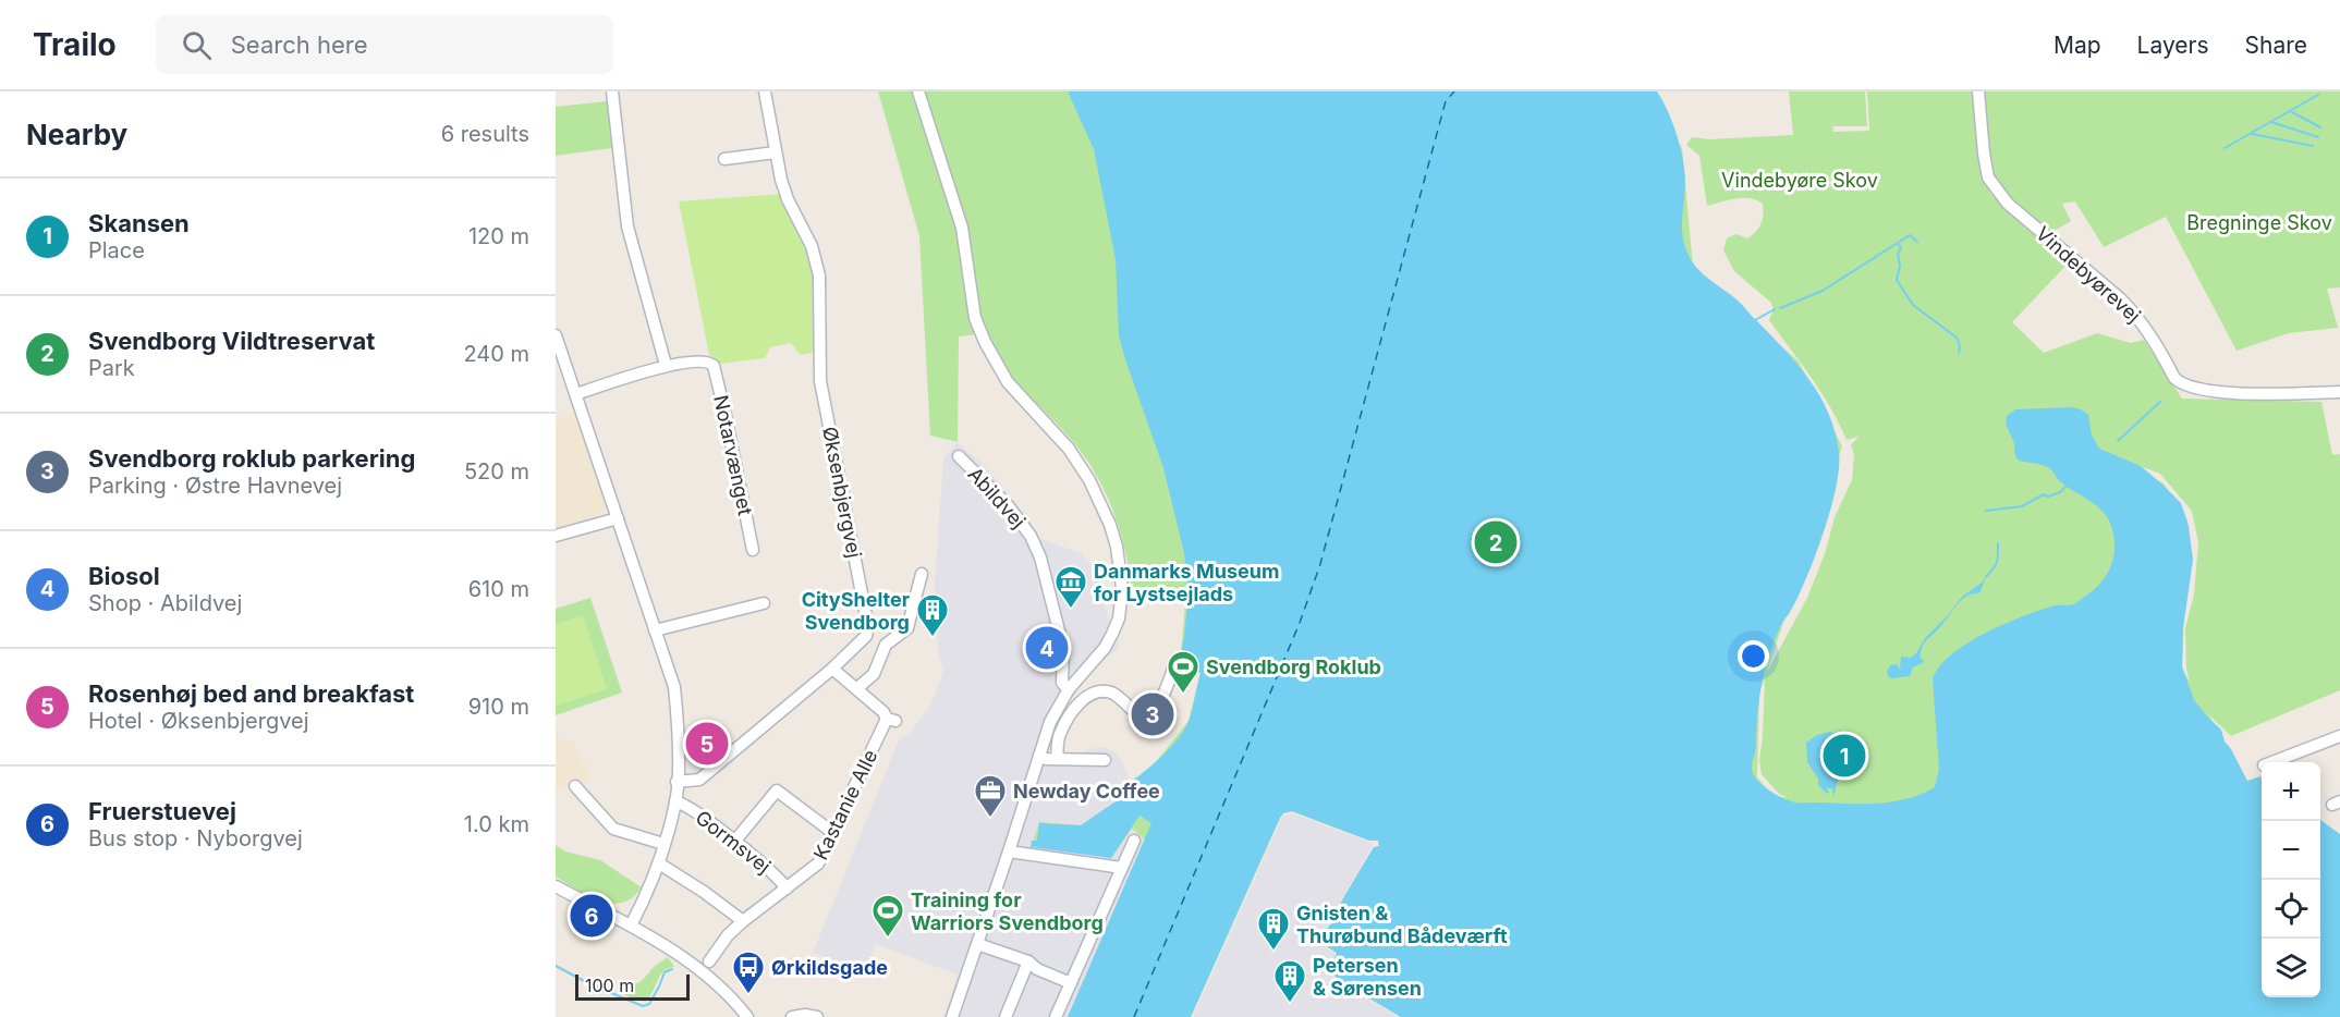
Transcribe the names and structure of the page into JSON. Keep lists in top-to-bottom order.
{
  "streets": {
    "street": [
      "Vindebyørevej",
      "Notarvænget",
      "Øksenbjergvej",
      "Abildvej",
      "Kastanie Alle",
      "Gormsvej"
    ]
  },
  "crossings": [
    ["Kastanie Alle", "Gormsvej"]
  ],
  "parks": ["Vindebyøre Skov", "Bregninge Skov"],
  "places": {
    "museum": ["Danmarks Museum for Lystsejlads"],
    "building": ["CityShelter Svendborg", "Gnisten & Thurøbund Bådeværft", "Petersen & Sørensen"],
    "sports": ["Svendborg Roklub", "Training for Warriors Svendborg"],
    "office": ["Newday Coffee"],
    "bus stop": ["Ørkildsgade"]
  },
  "scale_bar": "100 m",
  "page": {
    "header": "Trailo",
    "search": "Search here",
    "nav": ["Map", "Layers", "Share"],
    "heading": ["Nearby", "6 results"],
    "list": [
      {
        "mark": "1",
        "name": "Skansen",
        "note": "Place",
        "value": "120 m"
      },
      {
        "mark": "2",
        "name": "Svendborg Vildtreservat",
        "note": "Park",
        "value": "240 m"
      },
      {
        "mark": "3",
        "name": "Svendborg roklub parkering",
        "note": "Parking · Østre Havnevej",
        "value": "520 m"
      },
      {
        "mark": "4",
        "name": "Biosol",
        "note": "Shop · Abildvej",
        "value": "610 m"
      },
      {
        "mark": "5",
        "name": "Rosenhøj bed and breakfast",
        "note": "Hotel · Øksenbjergvej",
        "value": "910 m"
      },
      {
        "mark": "6",
        "name": "Fruerstuevej",
        "note": "Bus stop · Nyborgvej",
        "value": "1.0 km"
      }
    ],
    "pins": [
      "2",
      "4",
      "3",
      "5",
      "1",
      "6"
    ],
    "map_buttons": ["+", "−"],
    "scale": "100 m"
  }
}
